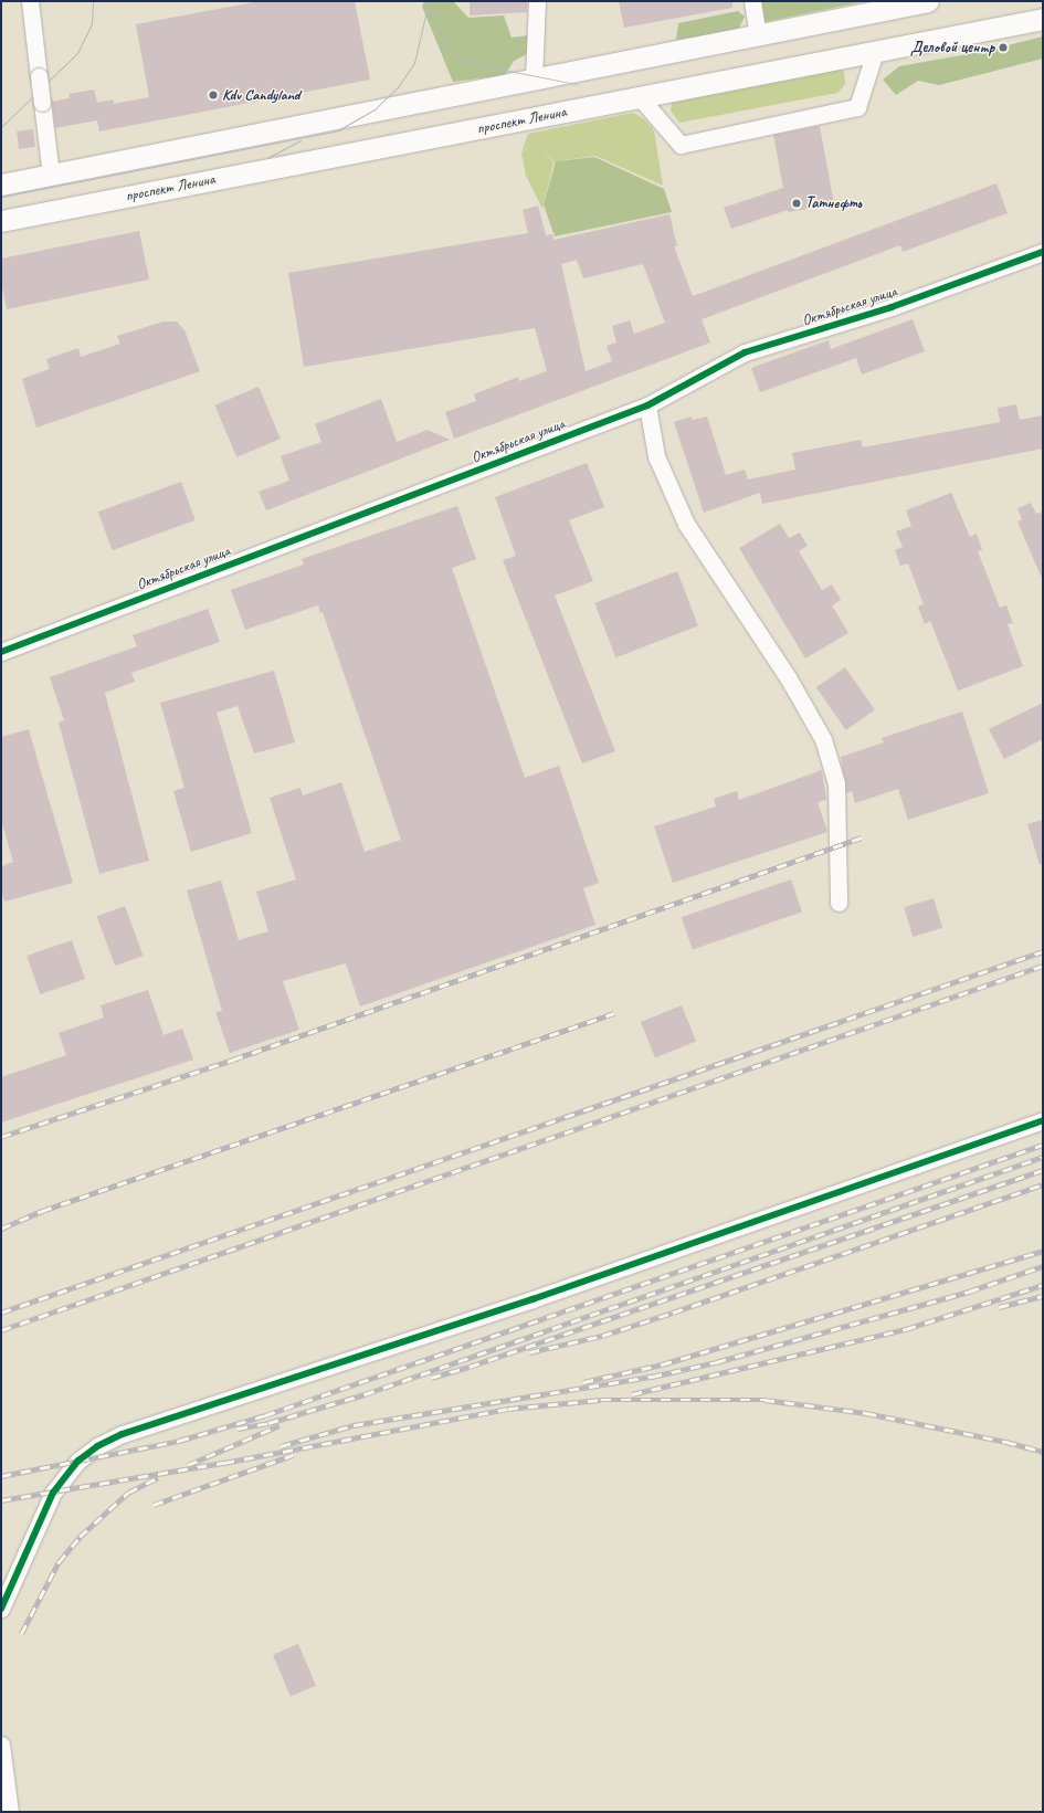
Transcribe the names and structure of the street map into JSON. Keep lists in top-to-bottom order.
{
  "streets": {
    "main road": ["проспект Ленина"],
    "street": ["Октябрьская улица"]
  },
  "places": ["Деловой центр", "Kdv Candyland", "Татнефть"]
}
